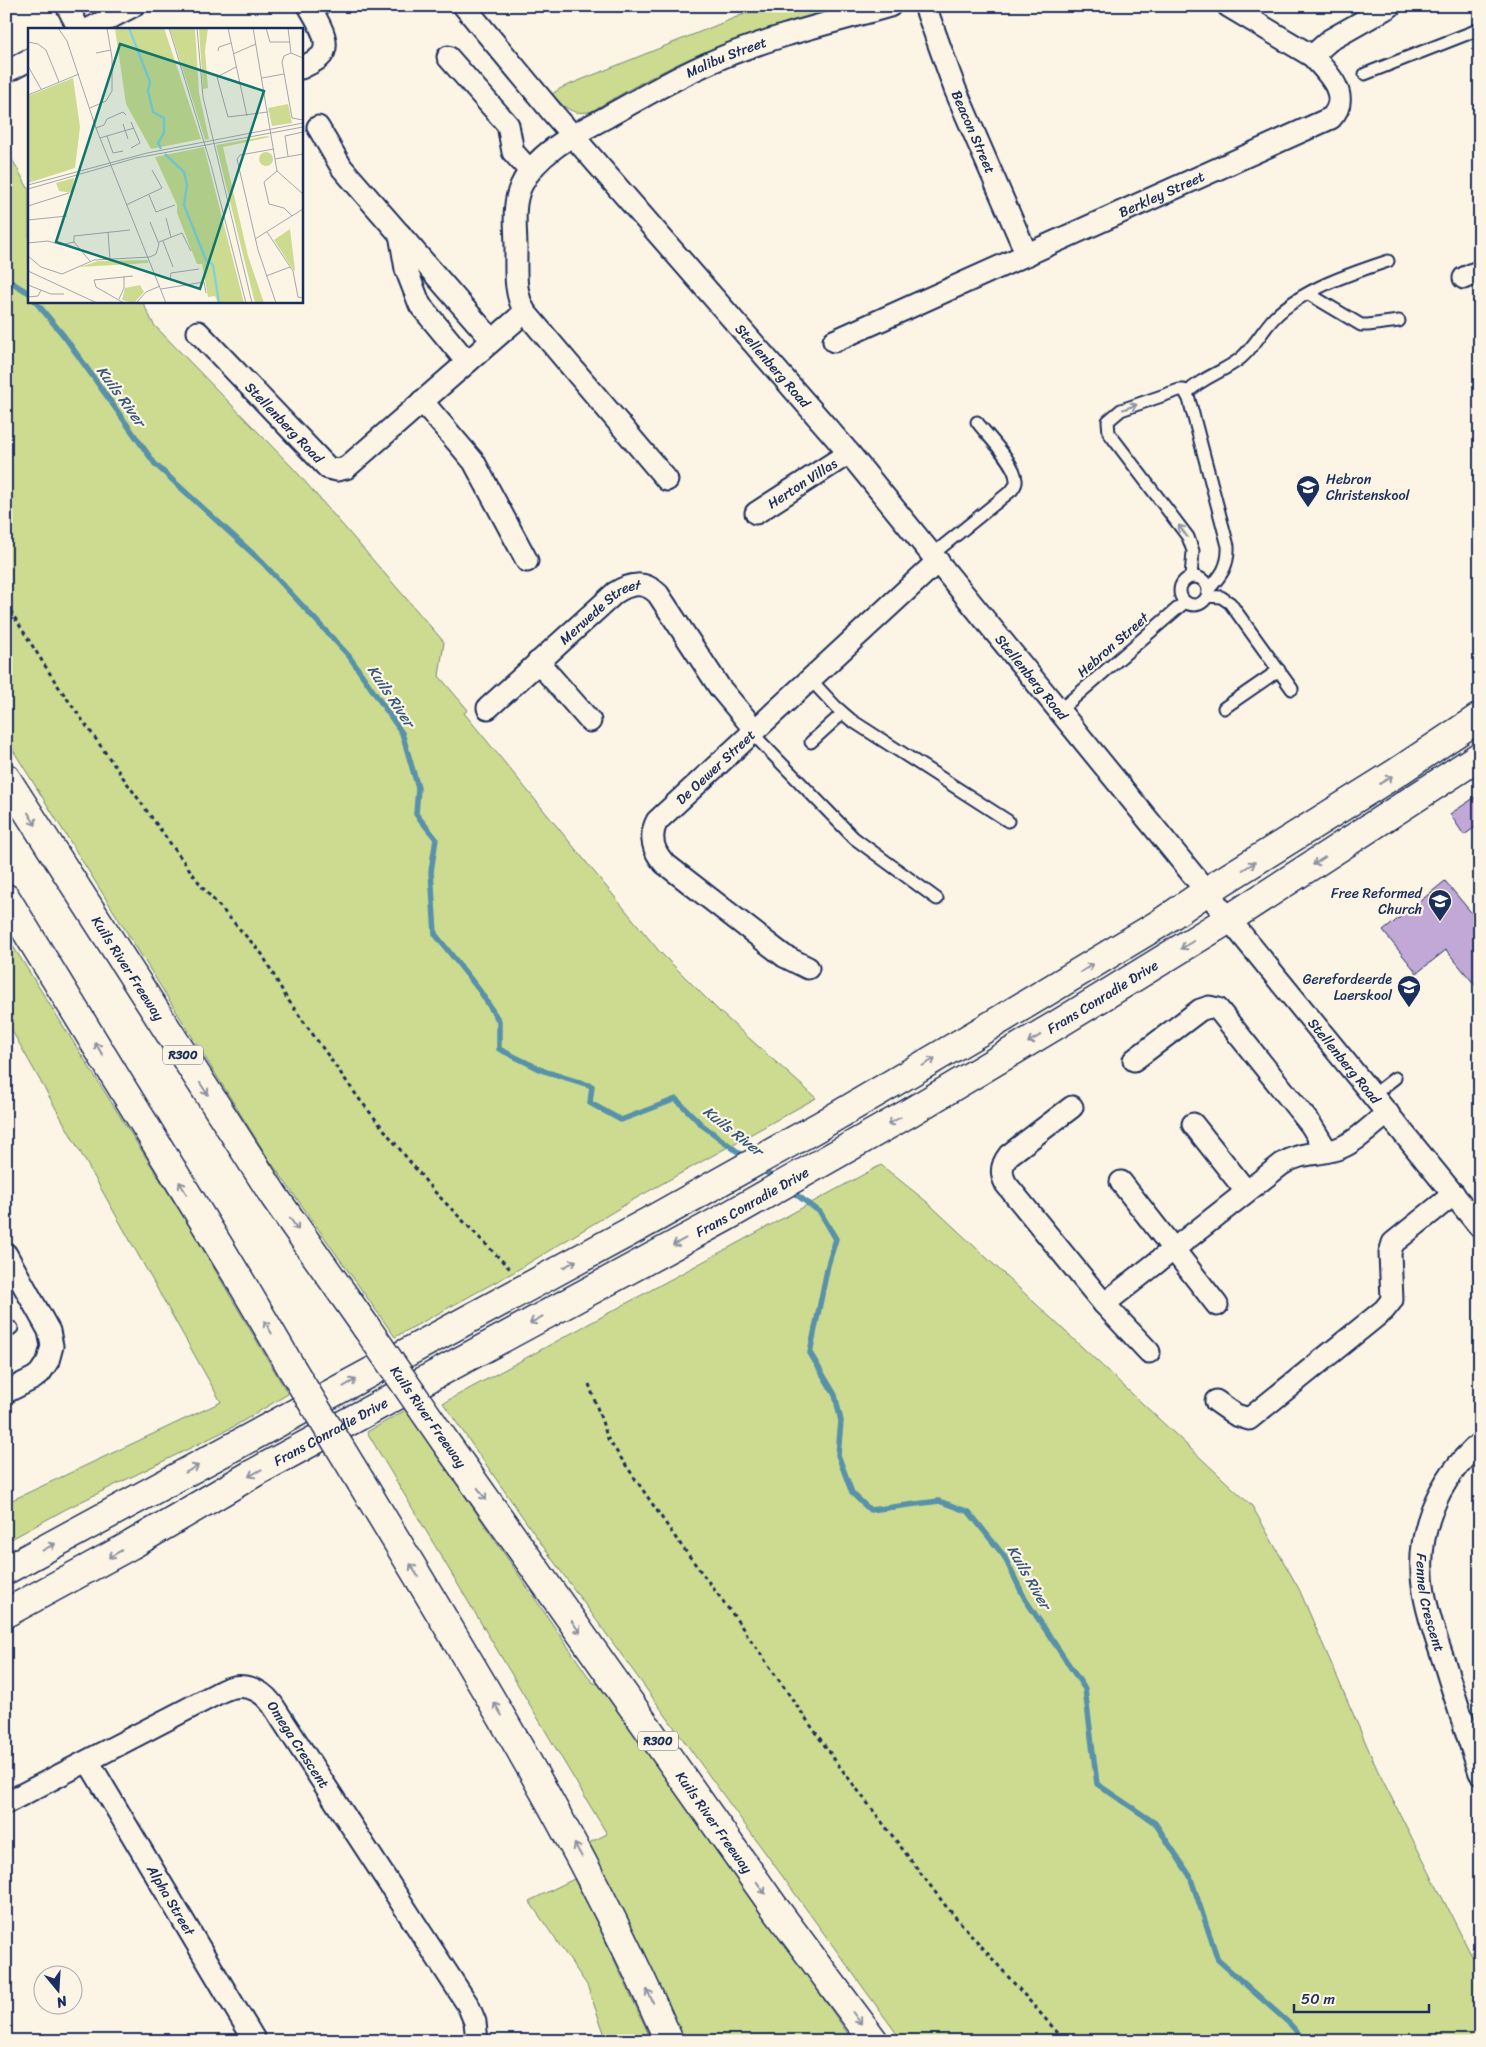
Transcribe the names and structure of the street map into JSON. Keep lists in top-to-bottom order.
{
  "streets": {
    "main road": ["Kuils River Freeway", "Frans Conradie Drive", "R300"],
    "street": [
      "Malibu Street",
      "Beacon Street",
      "Berkley Street",
      "Stellenberg Road",
      "Herton Villas",
      "Merwede Street",
      "De Oewer Street",
      "Fennel Crescent",
      "Omega Crescent",
      "Alpha Street"
    ],
    "lane": ["Hebron Street"]
  },
  "crossings": [
    ["Malibu Street", "Stellenberg Road"],
    ["Beacon Street", "Berkley Street"],
    ["Stellenberg Road", "Herton Villas"],
    ["Stellenberg Road", "Hebron Street"],
    ["Stellenberg Road", "De Oewer Street"],
    ["Stellenberg Road", "Frans Conradie Drive"],
    ["Merwede Street", "De Oewer Street"],
    ["Omega Crescent", "Alpha Street"]
  ],
  "water": ["Kuils River"],
  "places": {
    "school or university": ["Hebron Christenskool", "Free Reformed Church", "Gerefordeerde Laerskool"]
  },
  "scale_bar": "50 m",
  "north": "bottom"
}
